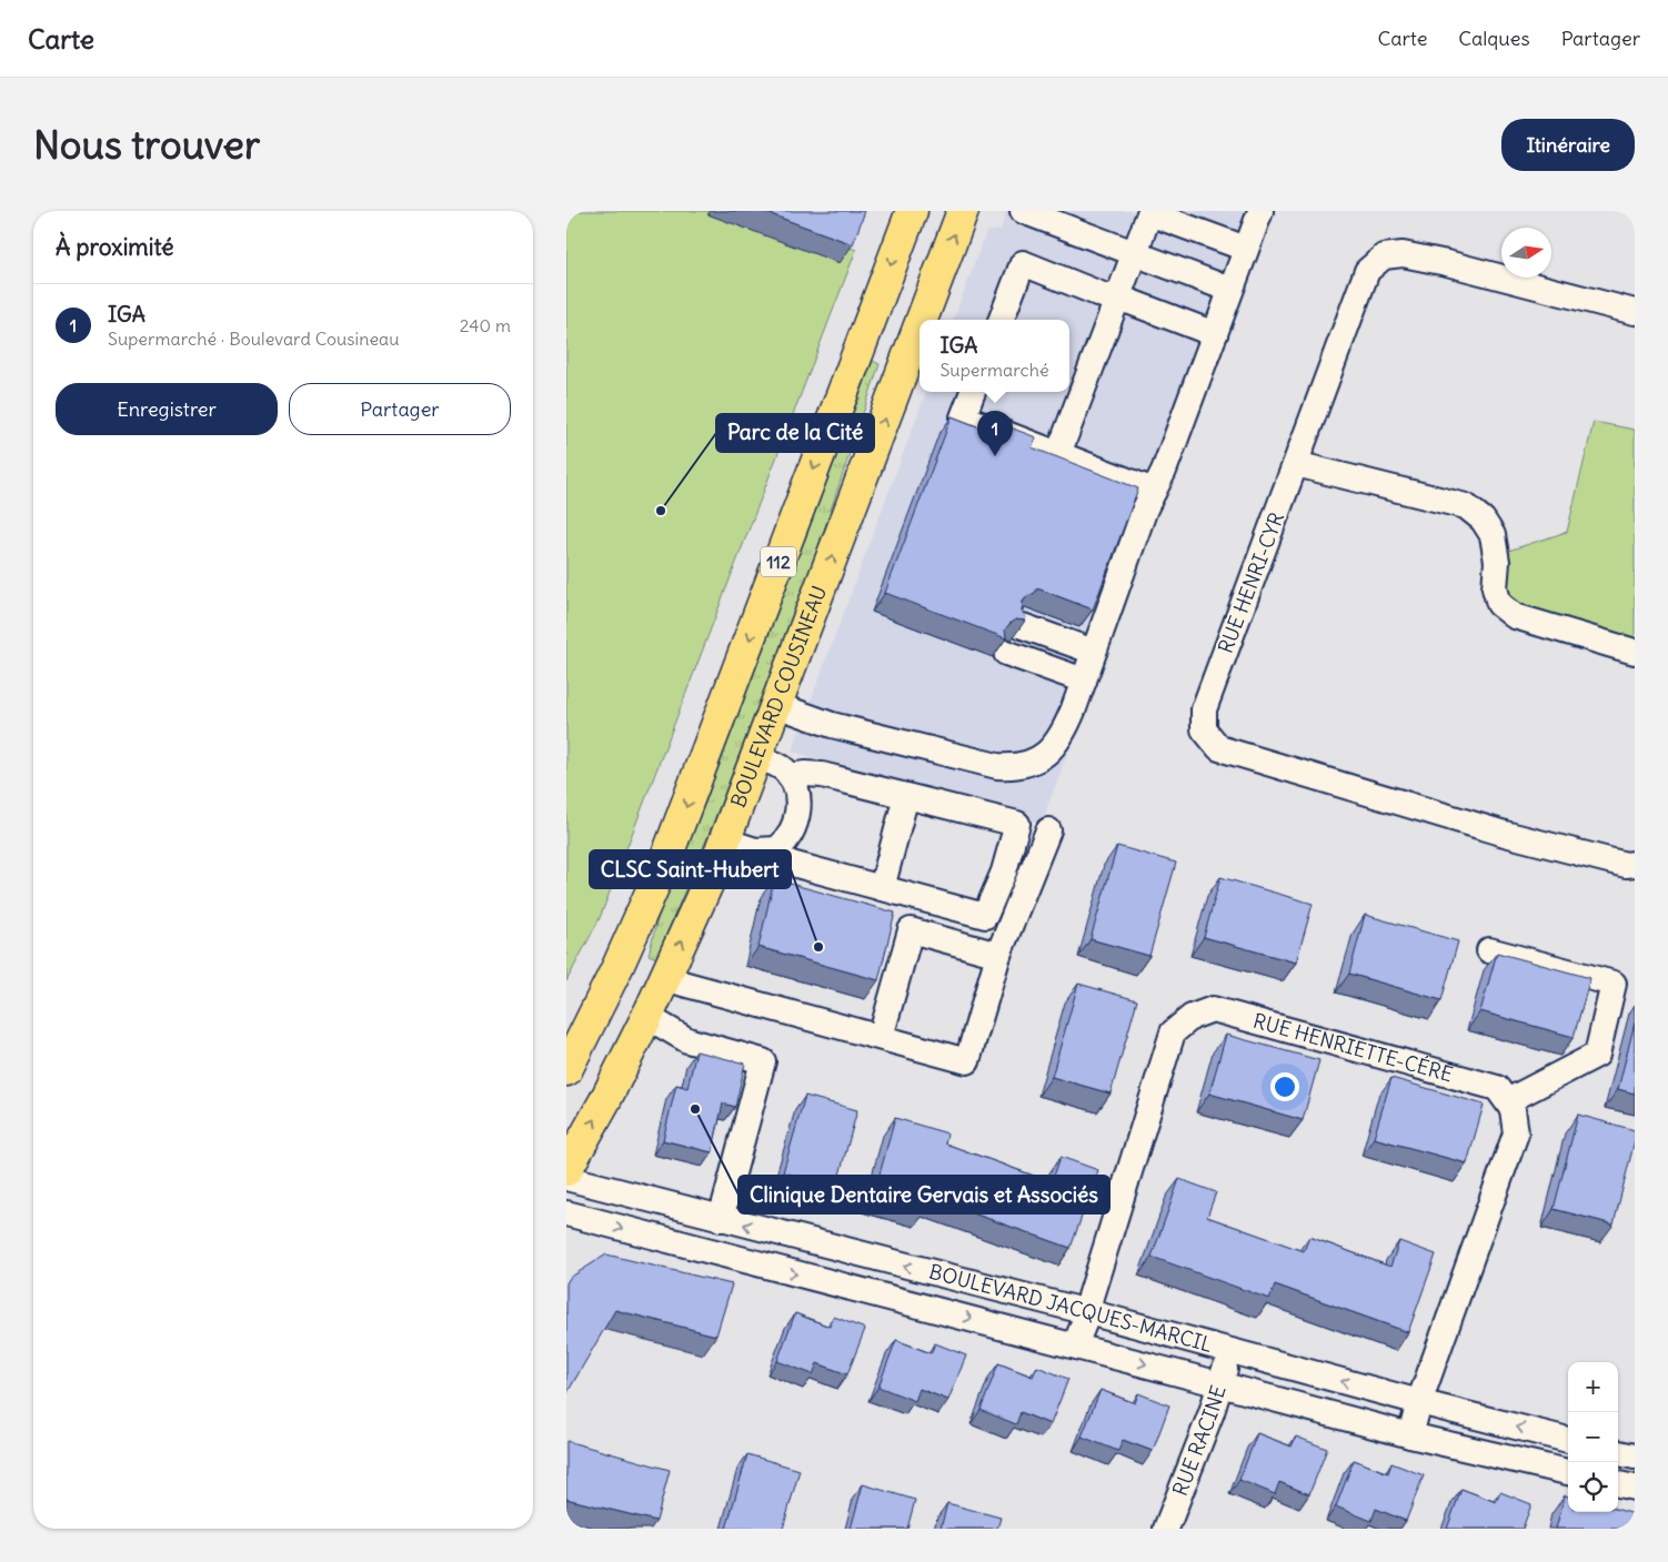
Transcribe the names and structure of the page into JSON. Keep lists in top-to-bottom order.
{
  "streets": {
    "main road": ["112", "BOULEVARD COUSINEAU"],
    "street": [
      "RUE HENRI-CYR",
      "RUE HENRIETTE-CÉRÉ",
      "BOULEVARD JACQUES-MARCIL",
      "RUE RACINE"
    ]
  },
  "crossings": [
    ["RUE HENRIETTE-CÉRÉ", "BOULEVARD JACQUES-MARCIL"],
    ["BOULEVARD JACQUES-MARCIL", "RUE RACINE"]
  ],
  "places": ["Parc de la Cité", "CLSC Saint-Hubert", "Clinique Dentaire Gervais et Associés"],
  "north": "right",
  "page": {
    "header": "Carte",
    "nav": ["Carte", "Calques", "Partager"],
    "buttons": [
      "Itinéraire",
      ["Enregistrer", "Partager"]
    ],
    "title": "Nous trouver",
    "heading": "À proximité",
    "list": [
      {
        "mark": "1",
        "name": "IGA",
        "note": "Supermarché · Boulevard Cousineau",
        "value": "240 m"
      }
    ],
    "popup": ["IGA", "Supermarché"],
    "pins": "1",
    "map_buttons": ["+", "−"]
  }
}
